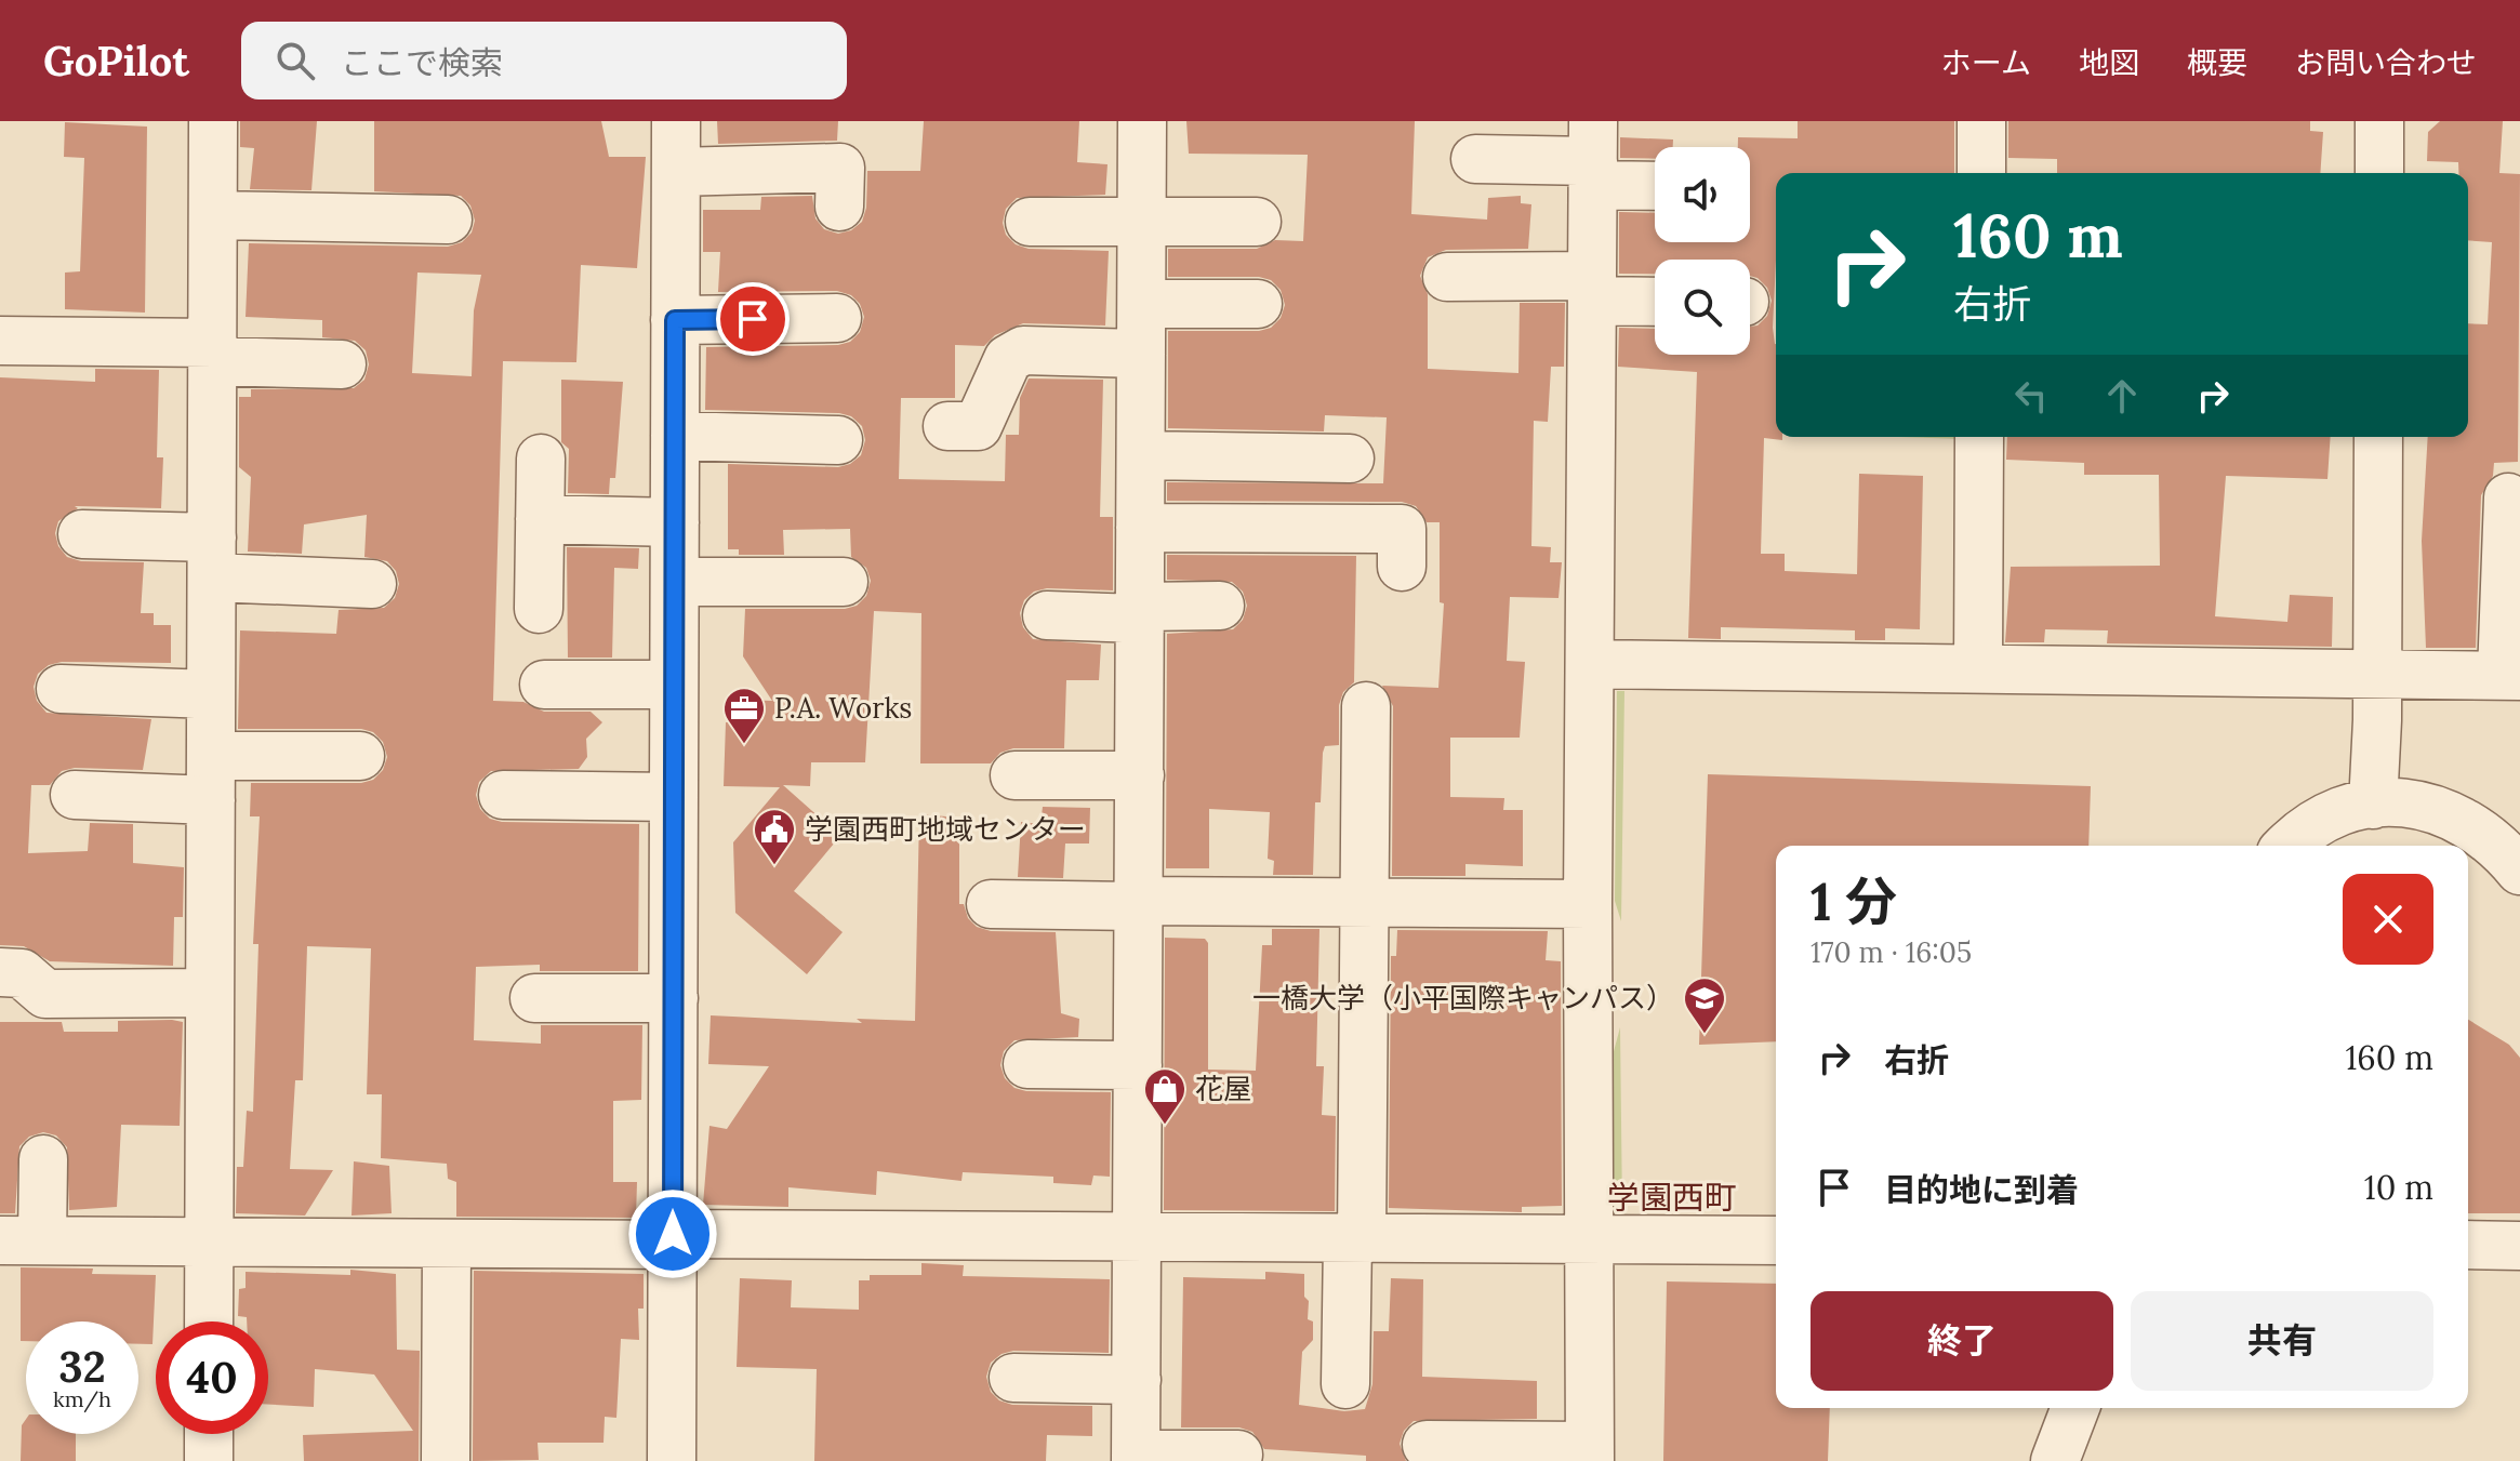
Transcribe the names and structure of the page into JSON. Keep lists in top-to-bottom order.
{
  "districts": ["学園西町"],
  "places": {
    "office": ["P.A. Works"],
    "public building": ["学園西町地域センター"],
    "school or university": ["一橋大学（小平国際キャンパス）"],
    "shop": ["花屋"]
  },
  "page": {
    "header": "GoPilot",
    "search": "ここで検索",
    "nav": [
      "ホーム",
      "地図",
      "概要",
      "お問い合わせ"
    ],
    "turn": ["160 m", "右折"],
    "heading": ["1 分", "170 m · 16:05"],
    "list": [
      {
        "name": "右折",
        "value": "160 m"
      },
      {
        "name": "目的地に到着",
        "value": "10 m"
      }
    ],
    "buttons": ["終了", "共有"],
    "speed": "32 km/h",
    "limit": "40"
  }
}
